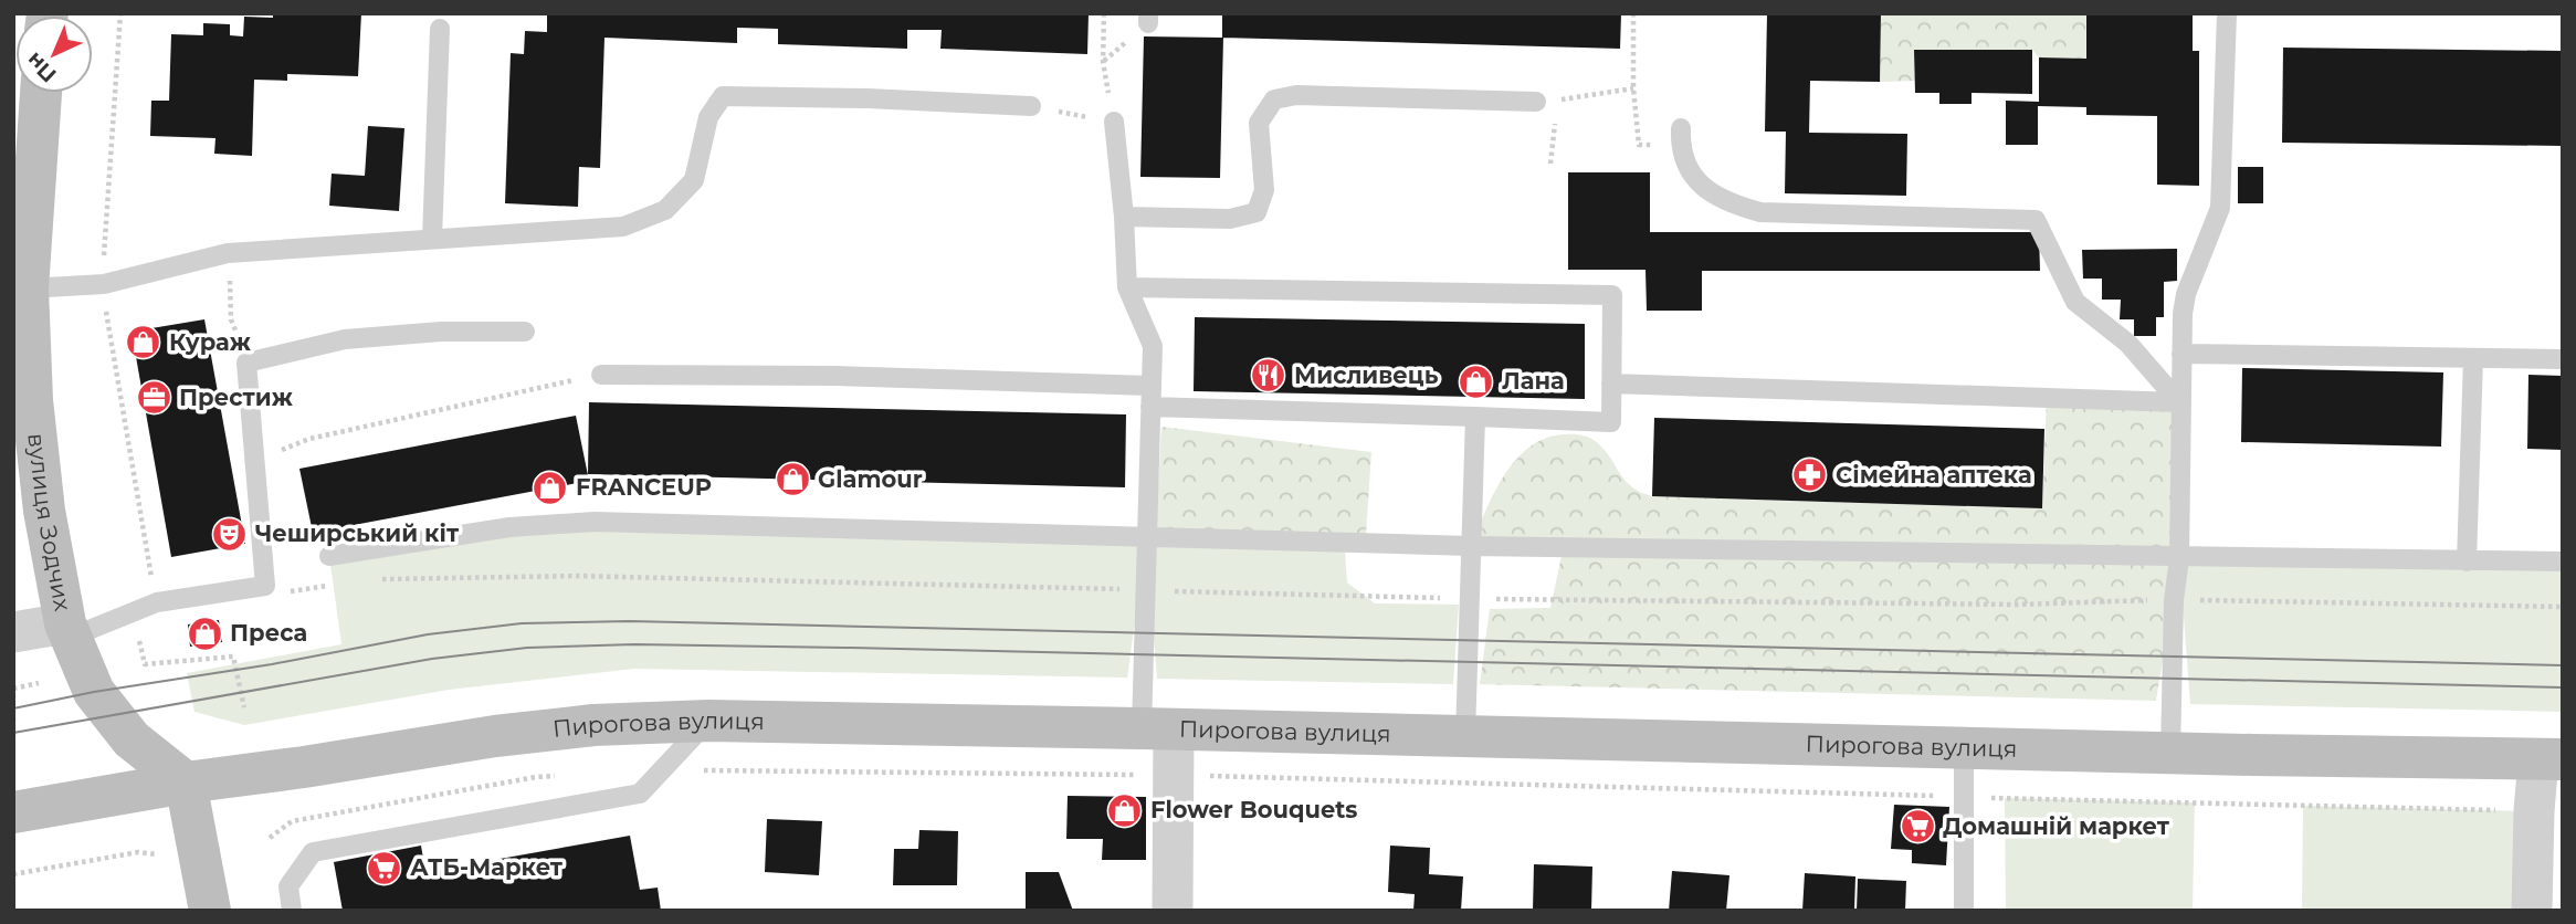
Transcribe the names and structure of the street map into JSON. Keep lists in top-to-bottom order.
{
  "streets": {
    "main road": ["вулиця Зодчих", "Пирогова вулиця"]
  },
  "crossings": [
    ["вулиця Зодчих", "Пирогова вулиця"]
  ],
  "places": {
    "shop": [
      "Кураж",
      "Лана",
      "Glamour",
      "FRANCEUP",
      "Преса",
      "Flower Bouquets"
    ],
    "restaurant": ["Мисливець"],
    "office": ["Престиж"],
    "pharmacy": ["Сімейна аптека"],
    "theatre": ["Чеширський кіт"],
    "supermarket": ["Домашній маркет", "АТБ-Маркет"]
  },
  "north": "bottom left"
}
